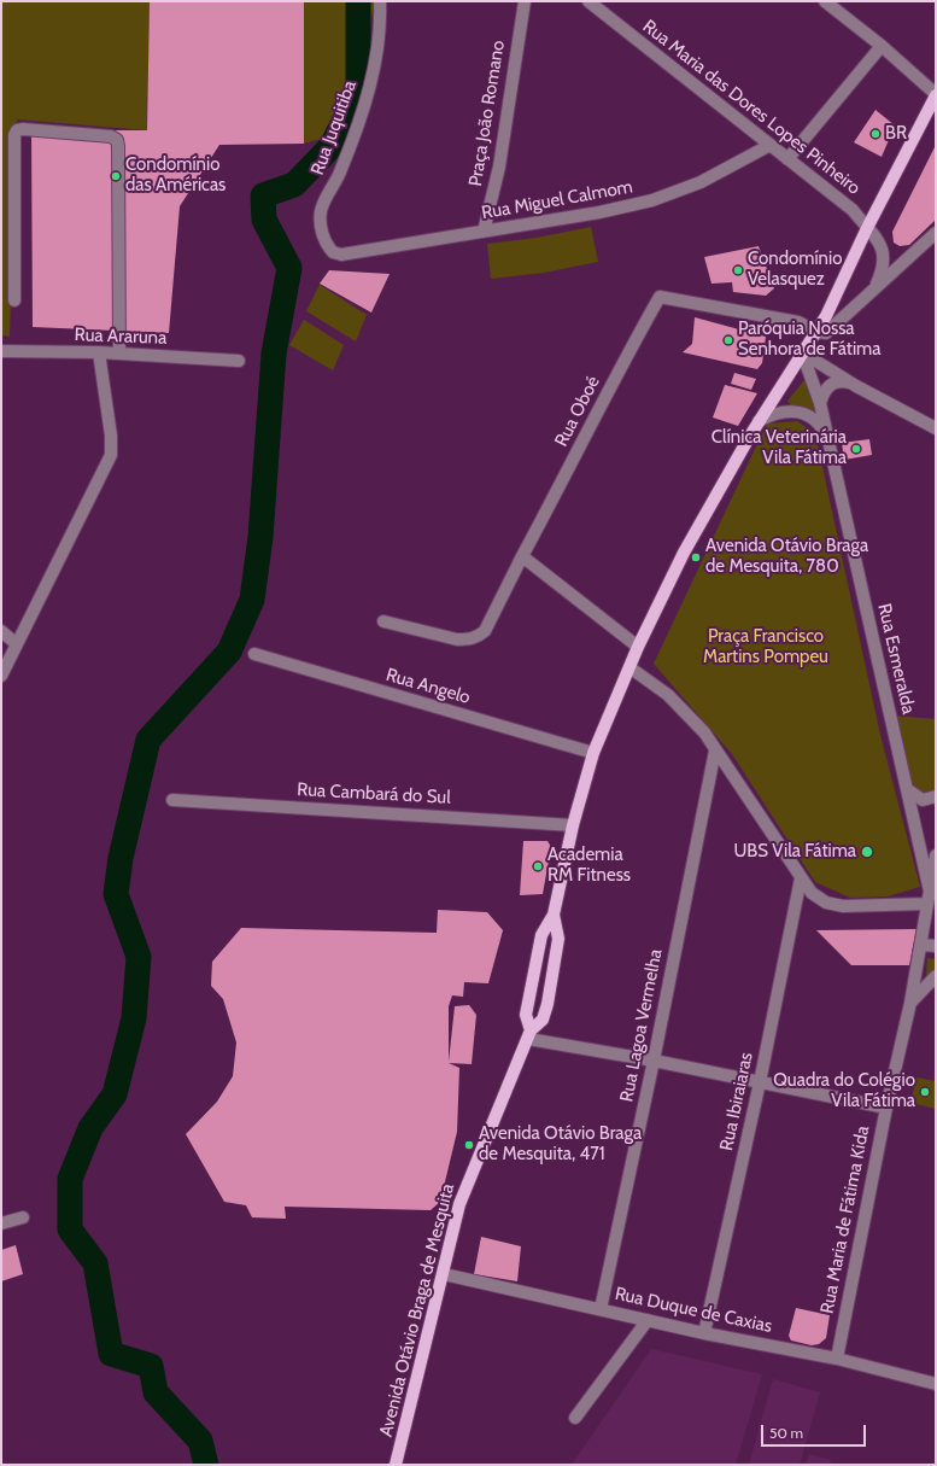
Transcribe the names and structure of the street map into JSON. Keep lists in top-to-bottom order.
{
  "streets": {
    "main road": ["Avenida Otávio Braga de Mesquita"],
    "street": [
      "Rua Maria das Dores Lopes Pinheiro",
      "Praça João Romano",
      "Rua Juquitiba",
      "Rua Miguel Calmom",
      "Rua Araruna",
      "Rua Oboé",
      "Rua Esmeralda",
      "Rua Angelo",
      "Rua Cambará do Sul",
      "Rua Lagoa Vermelha",
      "Rua Ibiraiaras",
      "Rua Maria de Fátima Kida",
      "Rua Duque de Caxias"
    ]
  },
  "crossings": [
    ["Rua Maria das Dores Lopes Pinheiro", "Rua Miguel Calmom"],
    ["Rua Maria das Dores Lopes Pinheiro", "Avenida Otávio Braga de Mesquita"],
    ["Praça João Romano", "Rua Miguel Calmom"],
    ["Rua Juquitiba", "Rua Miguel Calmom"],
    ["Rua Oboé", "Avenida Otávio Braga de Mesquita"],
    ["Rua Esmeralda", "Rua Maria de Fátima Kida"],
    ["Rua Esmeralda", "Avenida Otávio Braga de Mesquita"],
    ["Rua Angelo", "Avenida Otávio Braga de Mesquita"],
    ["Rua Cambará do Sul", "Avenida Otávio Braga de Mesquita"],
    ["Rua Lagoa Vermelha", "Rua Duque de Caxias"],
    ["Rua Ibiraiaras", "Rua Duque de Caxias"],
    ["Rua Maria de Fátima Kida", "Rua Duque de Caxias"],
    ["Avenida Otávio Braga de Mesquita", "Rua Duque de Caxias"]
  ],
  "parks": ["Praça Francisco Martins Pompeu"],
  "places": [
    "BR",
    "Condomínio das Américas",
    "Condomínio Velasquez",
    "Paróquia Nossa Senhora de Fátima",
    "Clínica Veterinária Vila Fátima",
    "Avenida Otávio Braga de Mesquita, 780",
    "UBS Vila Fátima",
    "Academia RM Fitness",
    "Quadra do Colégio Vila Fátima",
    "Avenida Otávio Braga de Mesquita, 471"
  ],
  "scale_bar": "50 m"
}
